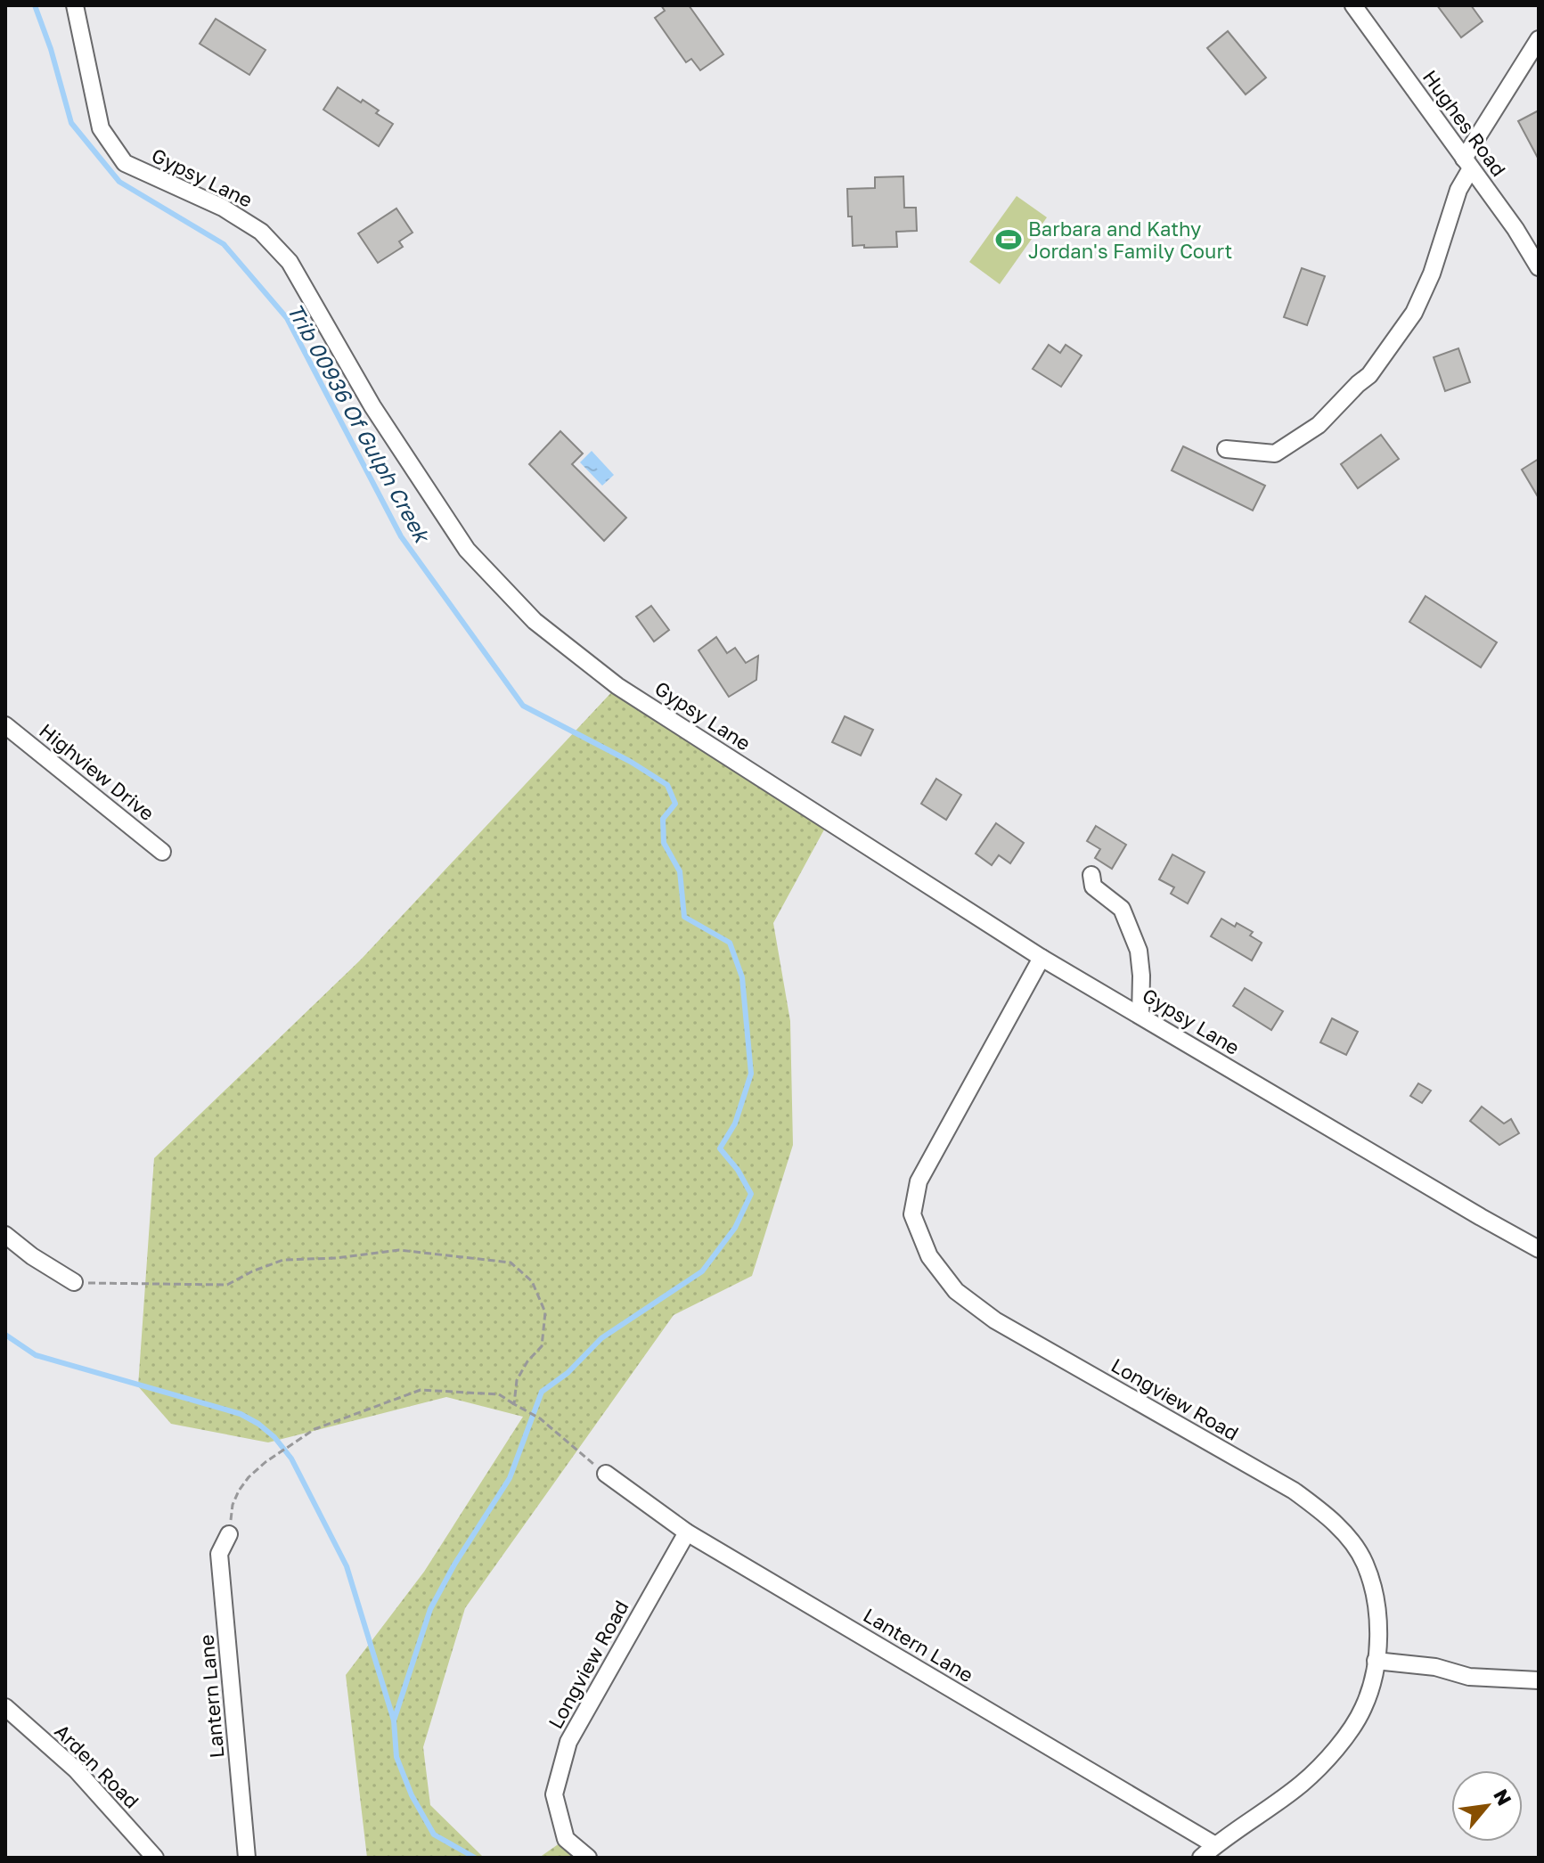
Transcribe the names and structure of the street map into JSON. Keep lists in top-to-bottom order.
{
  "streets": {
    "street": [
      "Hughes Road",
      "Gypsy Lane",
      "Highview Drive",
      "Longview Road",
      "Lantern Lane",
      "Arden Road"
    ]
  },
  "crossings": [
    ["Gypsy Lane", "Longview Road"],
    ["Longview Road", "Lantern Lane"]
  ],
  "water": ["Trib 00936 Of Gulph Creek"],
  "places": {
    "sports": ["Barbara and Kathy Jordan's Family Court"]
  },
  "north": "top right"
}
